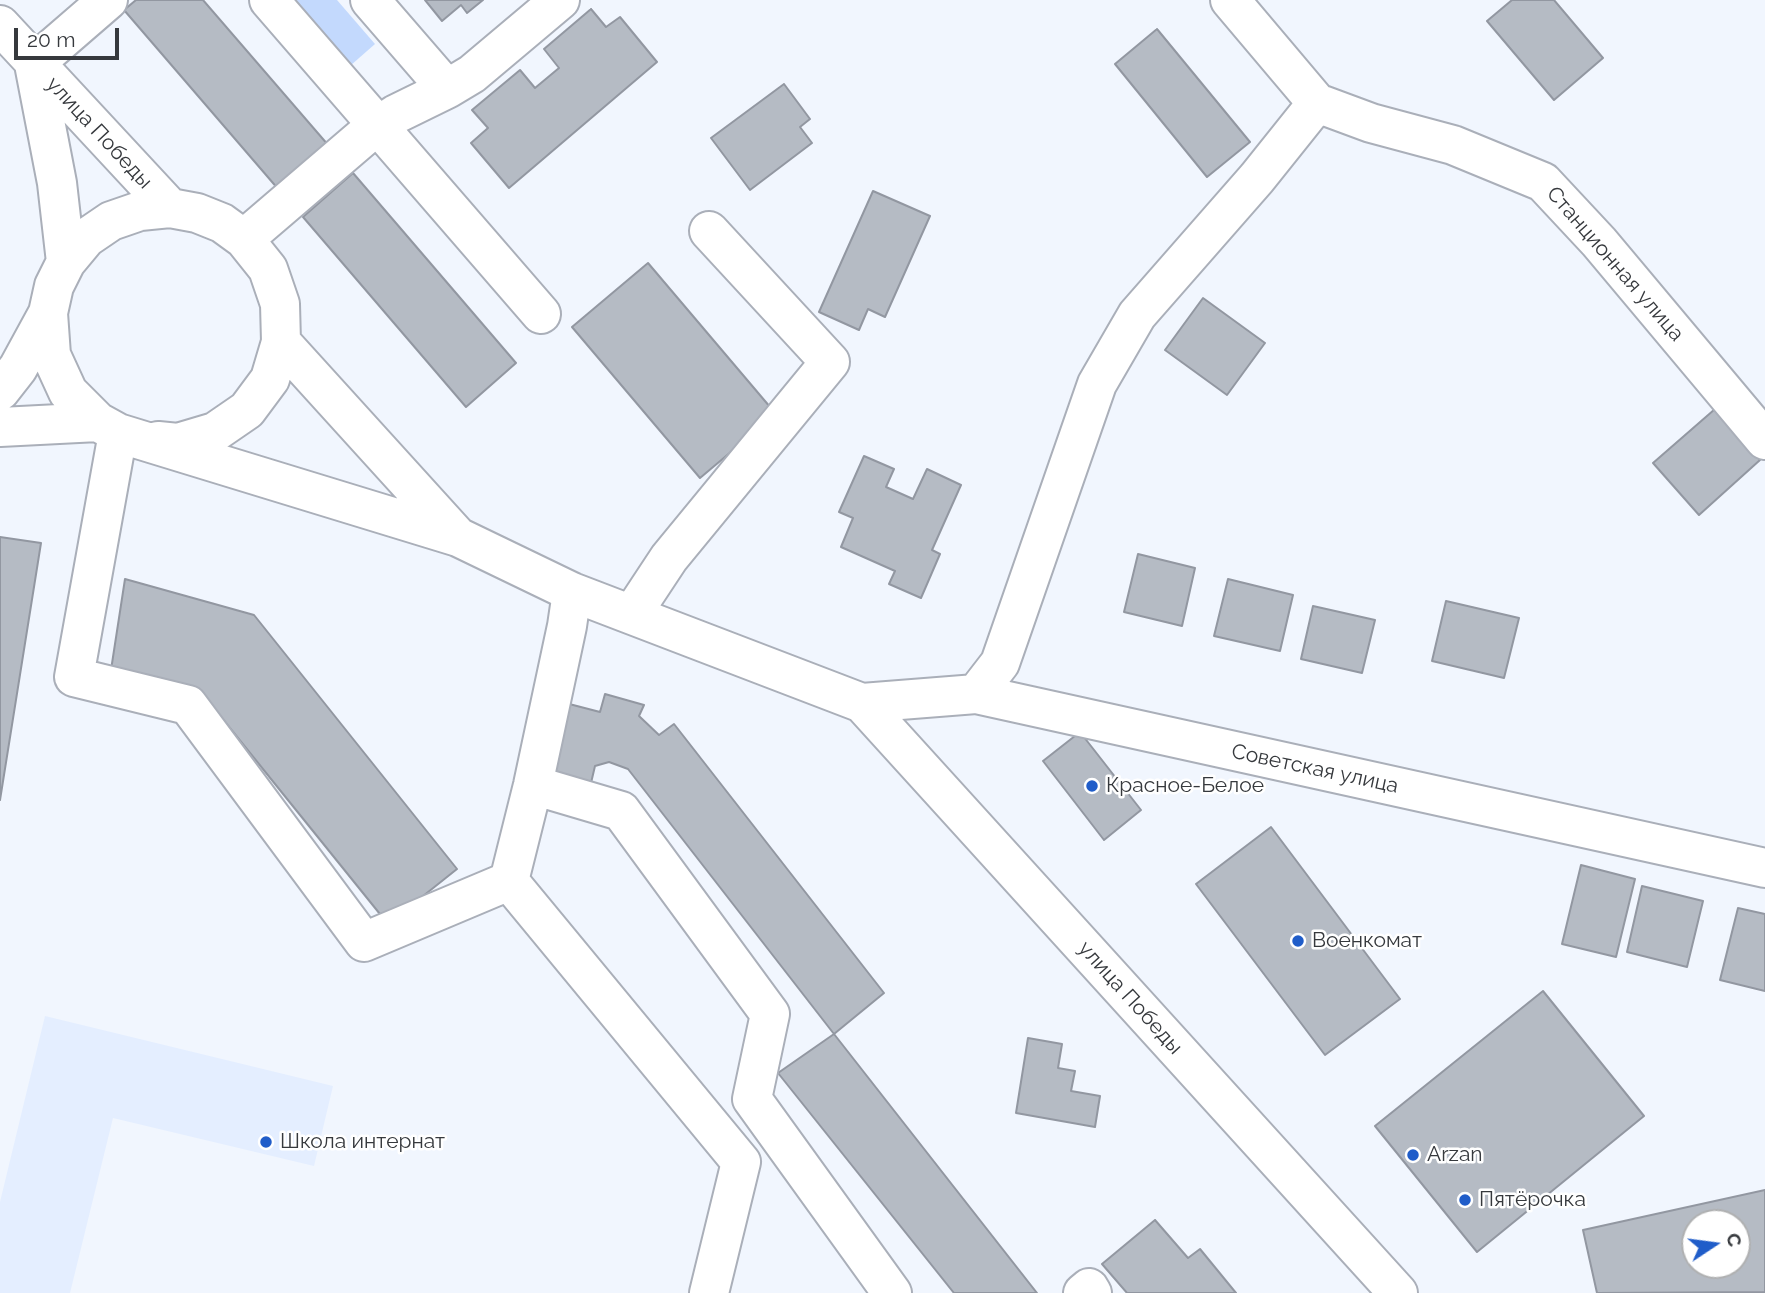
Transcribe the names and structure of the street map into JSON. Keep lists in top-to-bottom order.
{
  "streets": {
    "street": ["улица Победы", "Станционная улица", "Советская улица"]
  },
  "crossings": [
    ["улица Победы", "Советская улица"]
  ],
  "places": [
    "Красное-Белое",
    "Военкомат",
    "Школа интернат",
    "Arzan",
    "Пятёрочка"
  ],
  "scale_bar": "20 m",
  "north": "right"
}
